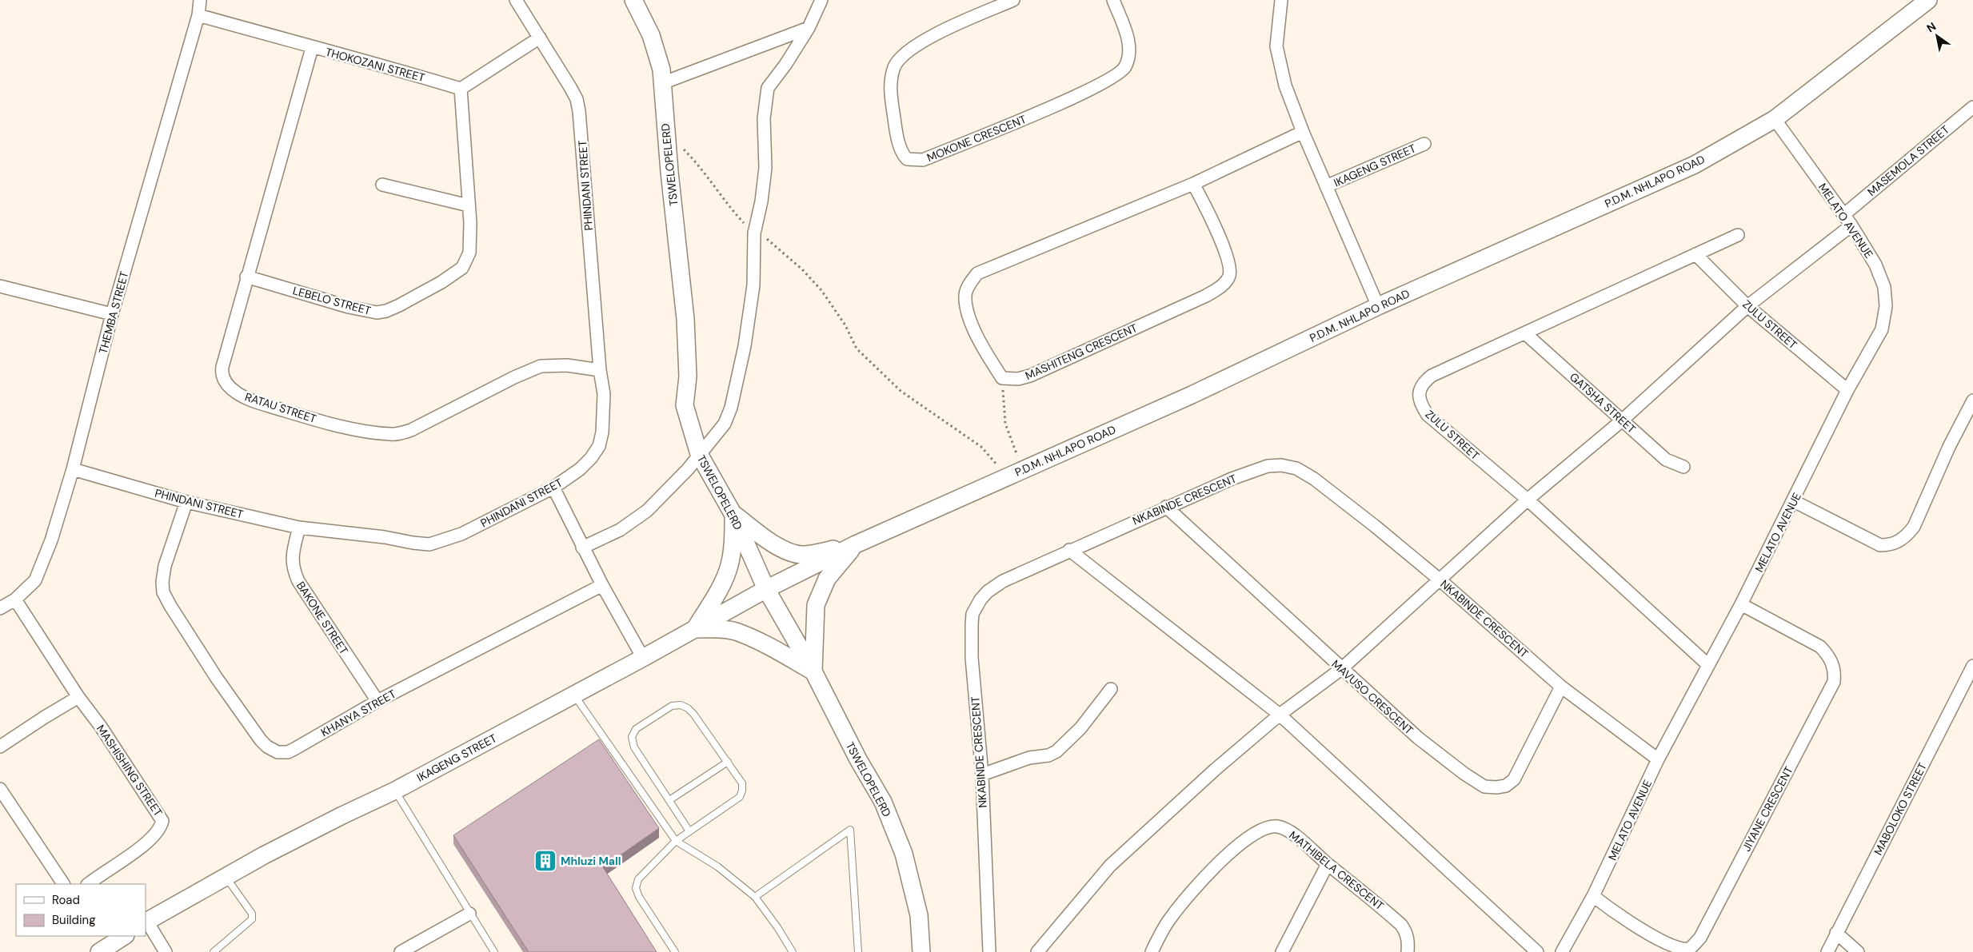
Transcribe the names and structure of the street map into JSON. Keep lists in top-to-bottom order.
{
  "streets": {
    "street": [
      "THOKOZANI STREET",
      "MOKONE CRESCENT",
      "MASEMOLA STREET",
      "TSWELOPELERD",
      "IKAGENG STREET",
      "P.D.M. NHLAPO ROAD",
      "PHINDANI STREET",
      "MELATO AVENUE",
      "LEBELO STREET",
      "THEMBA STREET",
      "ZULU STREET",
      "MASHITENG CRESCENT",
      "GATSHA STREET",
      "RATAU STREET",
      "NKABINDE CRESCENT",
      "BAKONE STREET",
      "MAVUSO CRESCENT",
      "KHANYA STREET",
      "MASHISHING STREET",
      "JIYANE CRESCENT",
      "MABOLOKO STREET",
      "MATHIBELA CRESCENT"
    ]
  },
  "crossings": [
    ["THOKOZANI STREET", "LEBELO STREET"],
    ["THOKOZANI STREET", "THEMBA STREET"],
    ["THOKOZANI STREET", "RATAU STREET"],
    ["MASEMOLA STREET", "MELATO AVENUE"],
    ["TSWELOPELERD", "IKAGENG STREET"],
    ["TSWELOPELERD", "P.D.M. NHLAPO ROAD"],
    ["IKAGENG STREET", "P.D.M. NHLAPO ROAD"],
    ["P.D.M. NHLAPO ROAD", "MELATO AVENUE"],
    ["PHINDANI STREET", "THEMBA STREET"],
    ["PHINDANI STREET", "RATAU STREET"],
    ["PHINDANI STREET", "BAKONE STREET"],
    ["PHINDANI STREET", "KHANYA STREET"],
    ["MELATO AVENUE", "ZULU STREET"],
    ["MELATO AVENUE", "NKABINDE CRESCENT"],
    ["MELATO AVENUE", "JIYANE CRESCENT"],
    ["LEBELO STREET", "RATAU STREET"],
    ["THEMBA STREET", "MASHISHING STREET"],
    ["ZULU STREET", "GATSHA STREET"],
    ["NKABINDE CRESCENT", "MAVUSO CRESCENT"],
    ["BAKONE STREET", "KHANYA STREET"]
  ],
  "places": {
    "building": ["Mhluzi Mall"]
  },
  "legend": ["Road", "Building"],
  "north": "top left"
}
